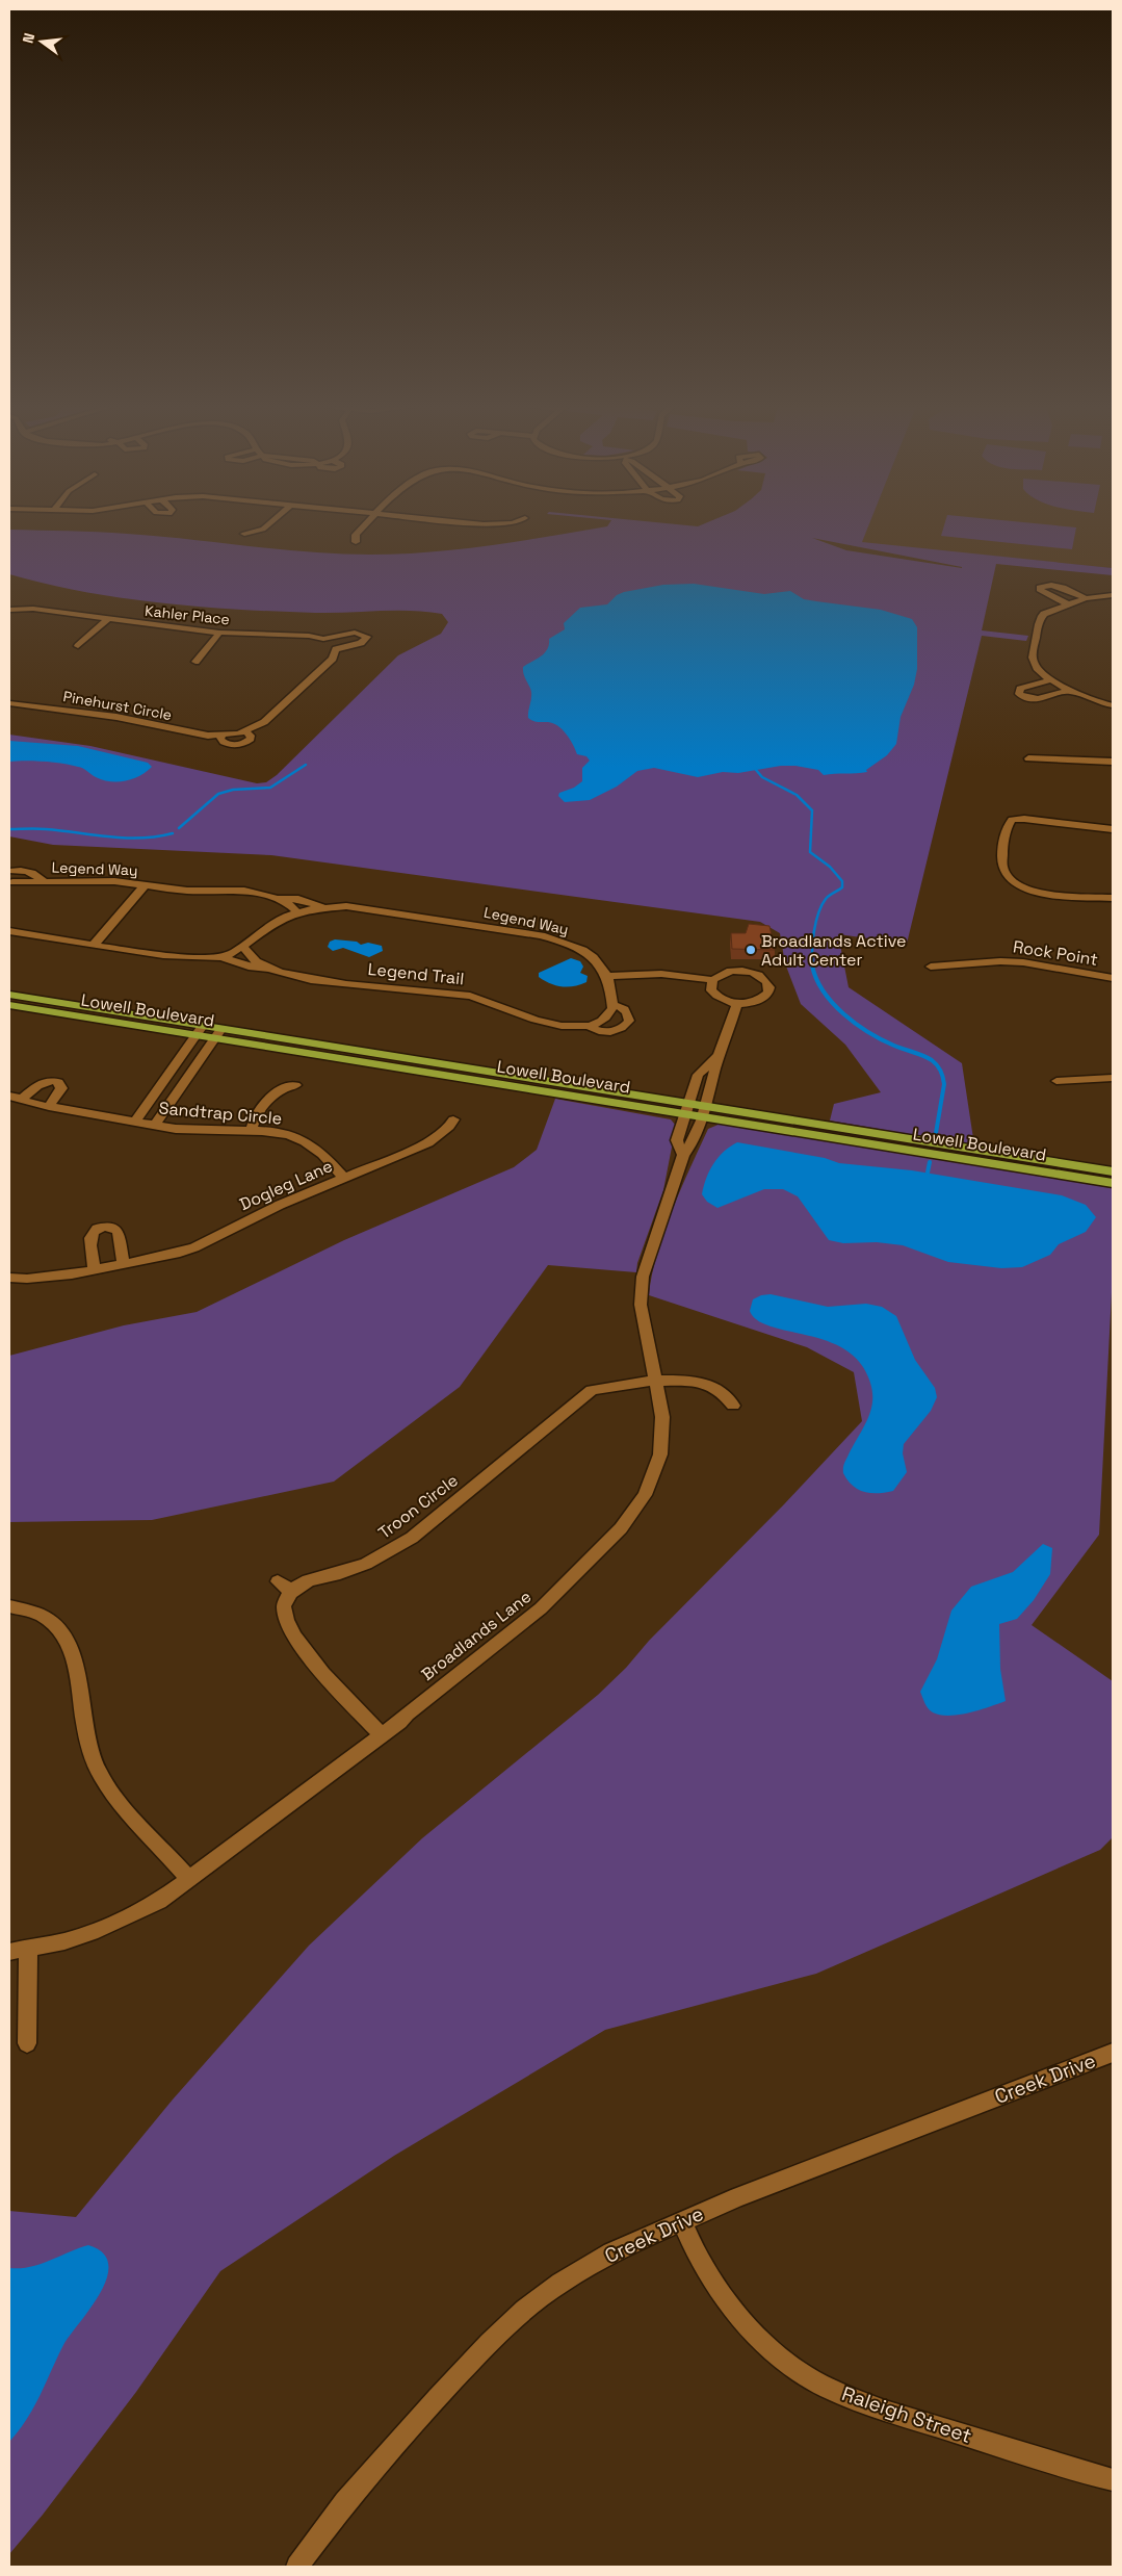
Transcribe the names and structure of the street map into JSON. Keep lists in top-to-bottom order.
{
  "streets": {
    "main road": ["Lowell Boulevard"],
    "street": [
      "Kahler Place",
      "Pinehurst Circle",
      "Legend Way",
      "Rock Point",
      "Legend Trail",
      "Sandtrap Circle",
      "Dogleg Lane",
      "Troon Circle",
      "Broadlands Lane",
      "Creek Drive",
      "Raleigh Street"
    ]
  },
  "crossings": [
    ["Kahler Place", "Pinehurst Circle"],
    ["Legend Way", "Legend Trail"],
    ["Lowell Boulevard", "Broadlands Lane"],
    ["Sandtrap Circle", "Dogleg Lane"],
    ["Troon Circle", "Broadlands Lane"],
    ["Creek Drive", "Raleigh Street"]
  ],
  "places": ["Broadlands Active Adult Center"],
  "north": "left"
}
